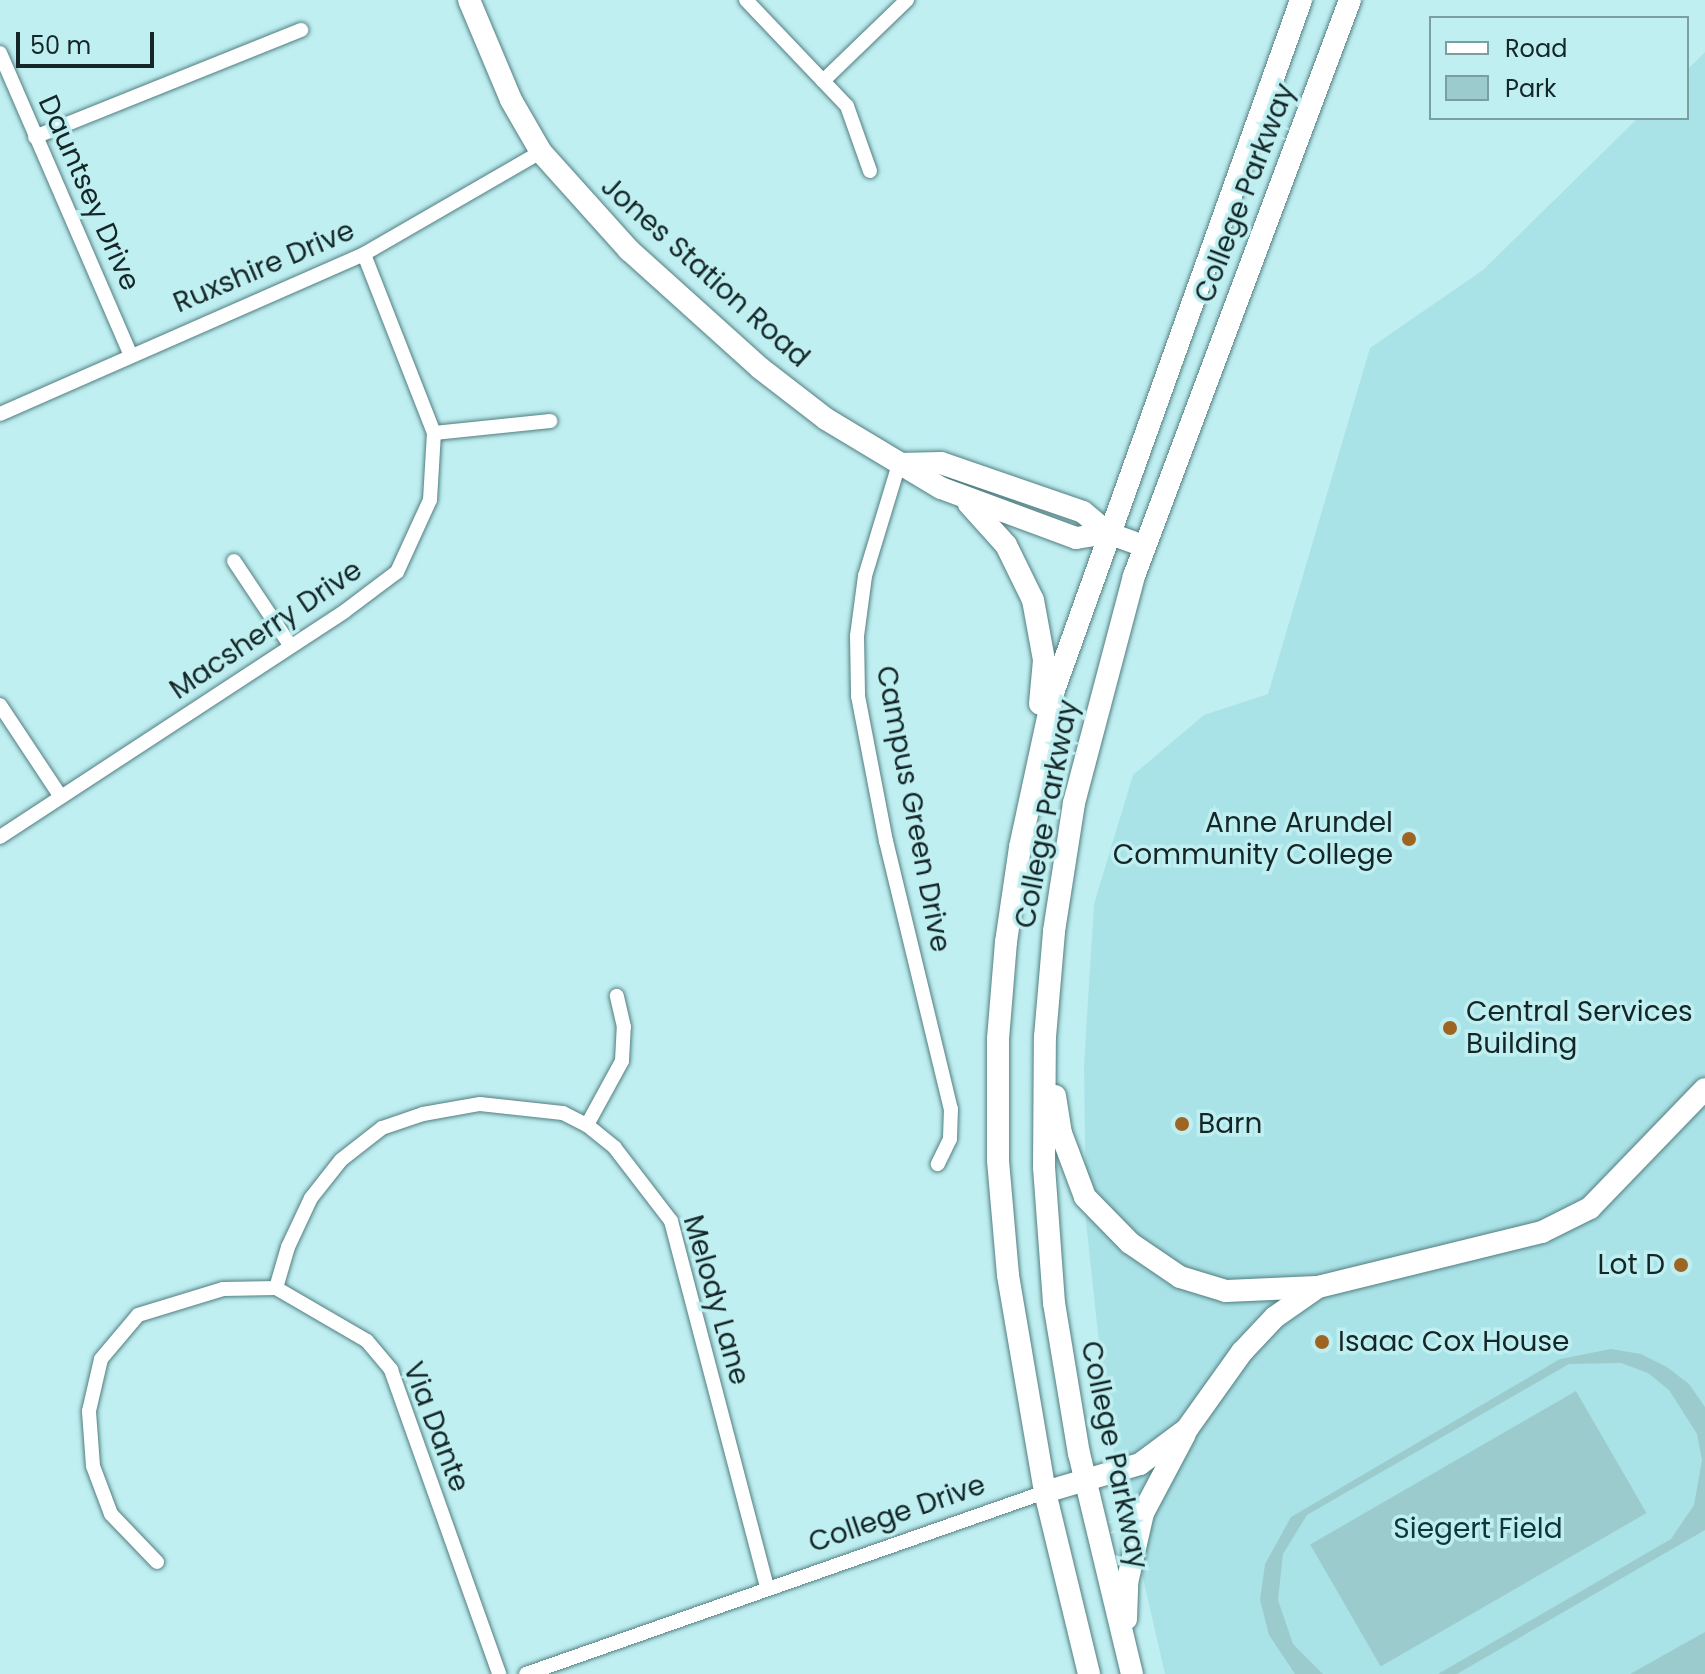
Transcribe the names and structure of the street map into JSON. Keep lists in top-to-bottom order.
{
  "streets": {
    "main road": ["College Parkway", "Jones Station Road"],
    "street": [
      "Dauntsey Drive",
      "Ruxshire Drive",
      "Macsherry Drive",
      "Campus Green Drive",
      "Melody Lane",
      "Via Dante",
      "College Drive"
    ]
  },
  "crossings": [
    ["Dauntsey Drive", "Ruxshire Drive"],
    ["College Parkway", "Jones Station Road"],
    ["College Parkway", "College Drive"],
    ["Ruxshire Drive", "Jones Station Road"],
    ["Ruxshire Drive", "Macsherry Drive"],
    ["Jones Station Road", "Campus Green Drive"],
    ["Melody Lane", "Via Dante"],
    ["Melody Lane", "College Drive"]
  ],
  "parks": ["Siegert Field"],
  "places": [
    "Anne Arundel Community College",
    "Central Services Building",
    "Barn",
    "Lot D",
    "Isaac Cox House"
  ],
  "legend": ["Road", "Park"],
  "scale_bar": "50 m"
}
